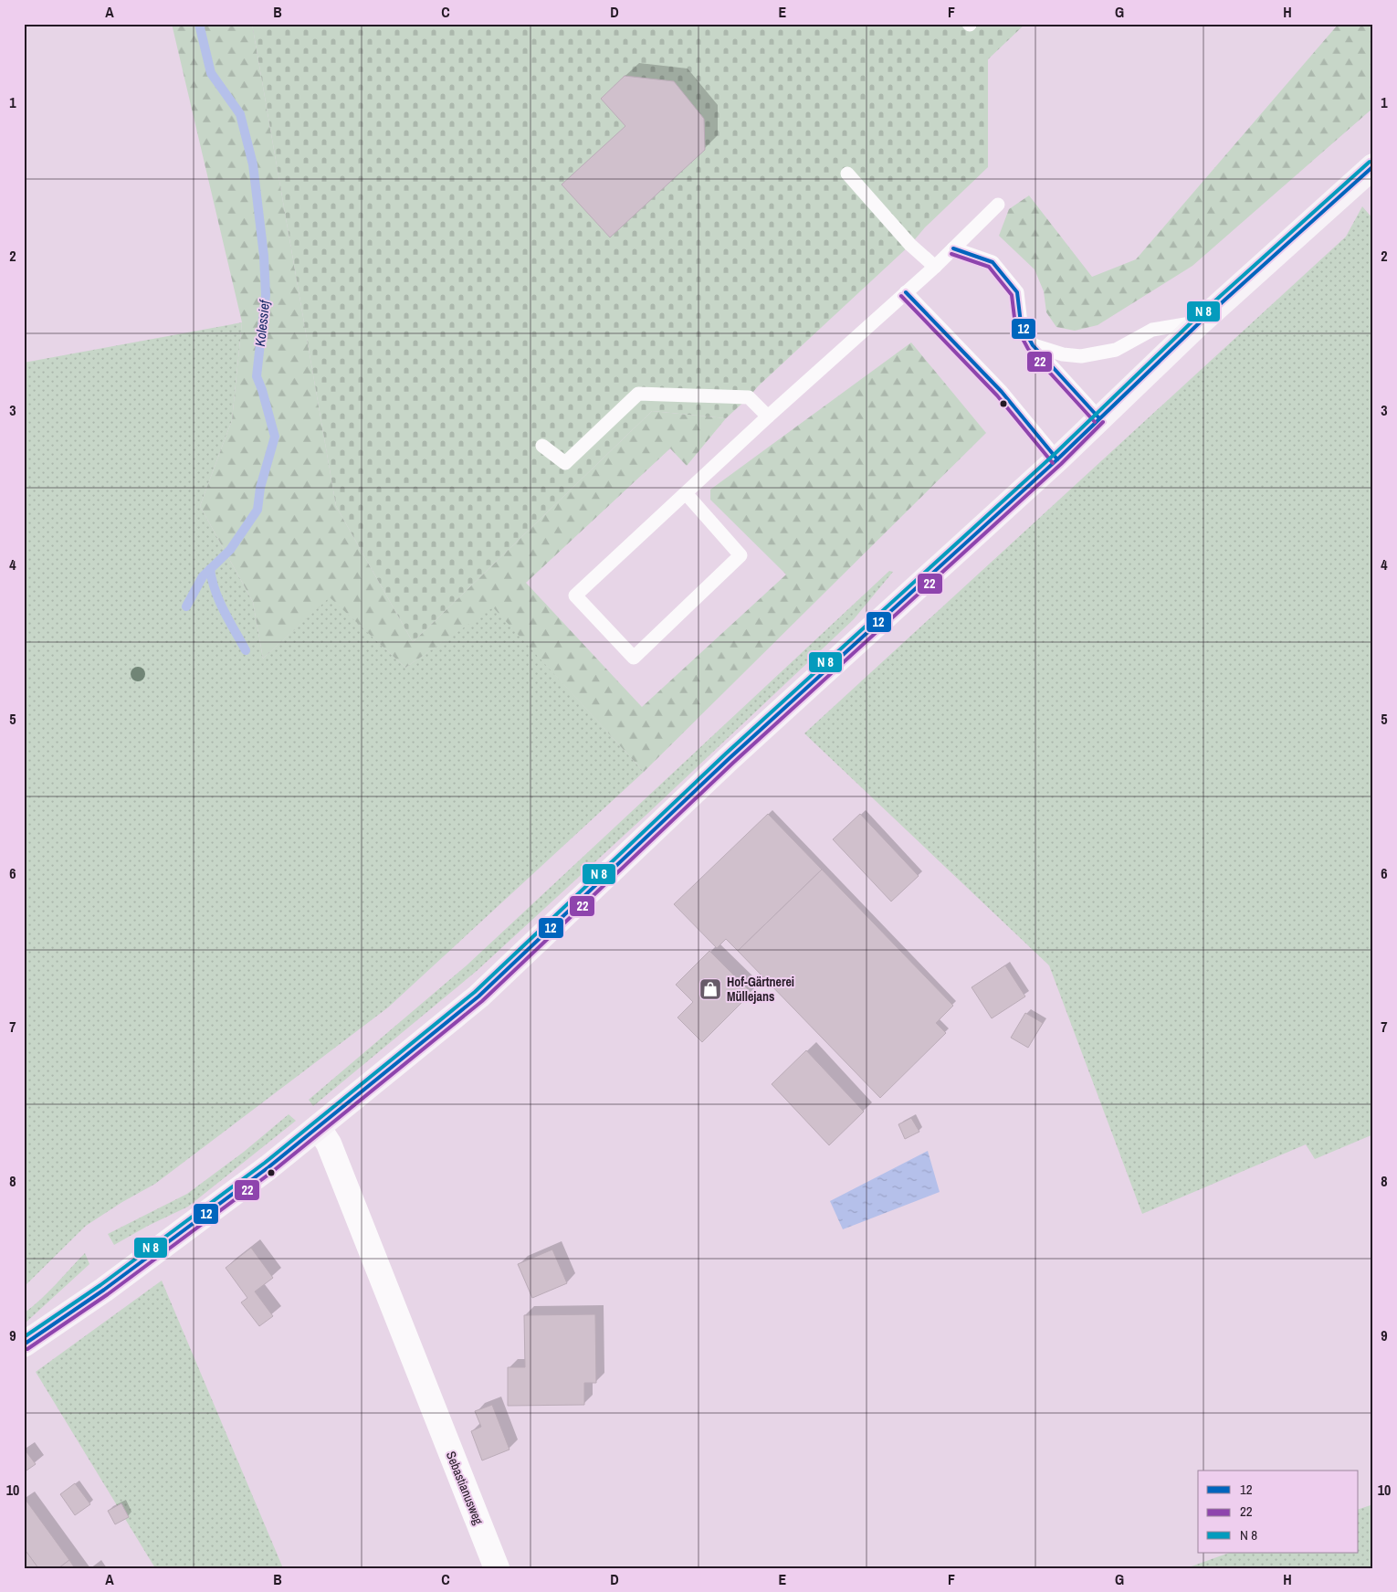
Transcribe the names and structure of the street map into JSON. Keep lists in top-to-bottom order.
{
  "streets": {
    "street": ["Sebastianusweg"]
  },
  "water": ["Kolessief"],
  "places": {
    "shop": ["Hof-Gärtnerei Müllejans"]
  },
  "lines": ["transit line 12", "transit line 22"],
  "legend": ["12", "22", "N 8"],
  "grid": {
    "columns": [
      "A",
      "B",
      "C",
      "D",
      "E",
      "F",
      "G",
      "H"
    ],
    "rows": [
      "1",
      "2",
      "3",
      "4",
      "5",
      "6",
      "7",
      "8",
      "9",
      "10"
    ]
  }
}
